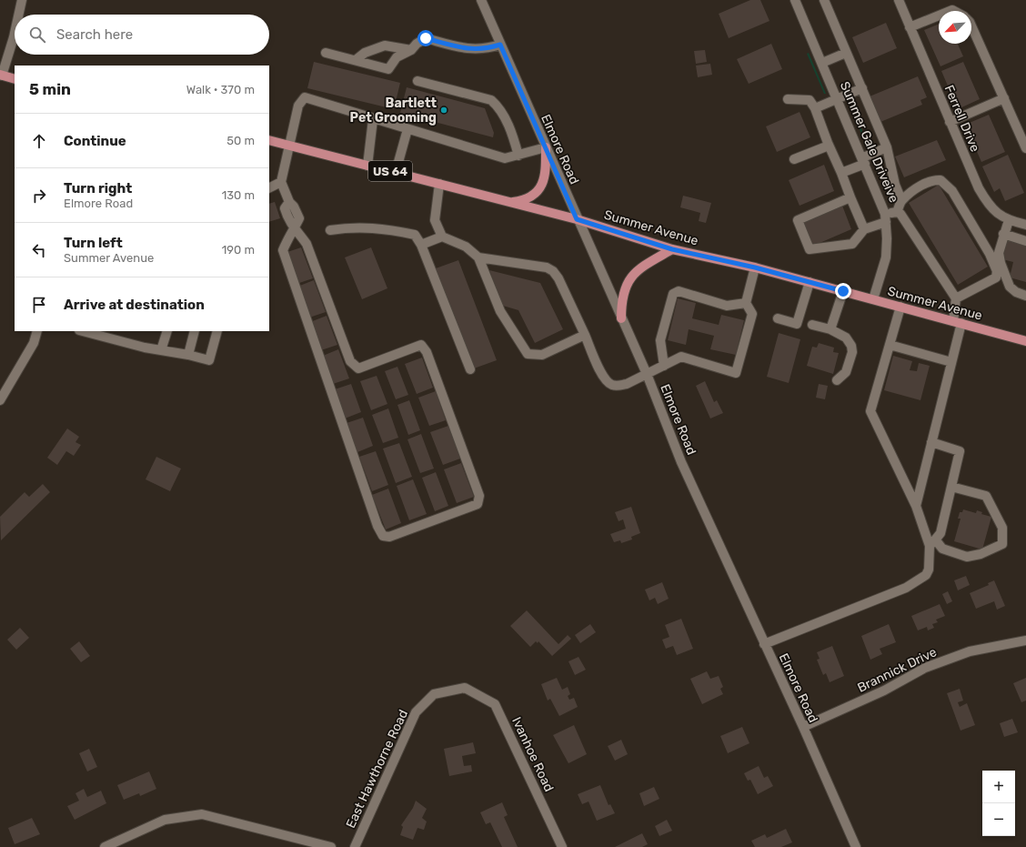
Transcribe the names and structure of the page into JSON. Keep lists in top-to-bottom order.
{
  "streets": {
    "main road": ["US 64", "Summer Avenue"],
    "street": [
      "Ferrell Drive",
      "Summer Gale Driveive",
      "Elmore Road",
      "Brannick Drive",
      "Ivanhoe Road",
      "East Hawthorne Road"
    ]
  },
  "crossings": [
    ["Summer Gale Driveive", "Summer Avenue"],
    ["Elmore Road", "Summer Avenue"],
    ["Elmore Road", "Brannick Drive"],
    ["Ivanhoe Road", "East Hawthorne Road"]
  ],
  "places": ["Bartlett Pet Grooming"],
  "north": "bottom left",
  "page": {
    "search": "Search here",
    "heading": ["5 min", "Walk · 370 m"],
    "list": [
      ["Continue", "50 m"],
      ["Turn right", "Elmore Road", "130 m"],
      ["Turn left", "Summer Avenue", "190 m"],
      "Arrive at destination"
    ],
    "map_buttons": ["+", "−"]
  }
}
